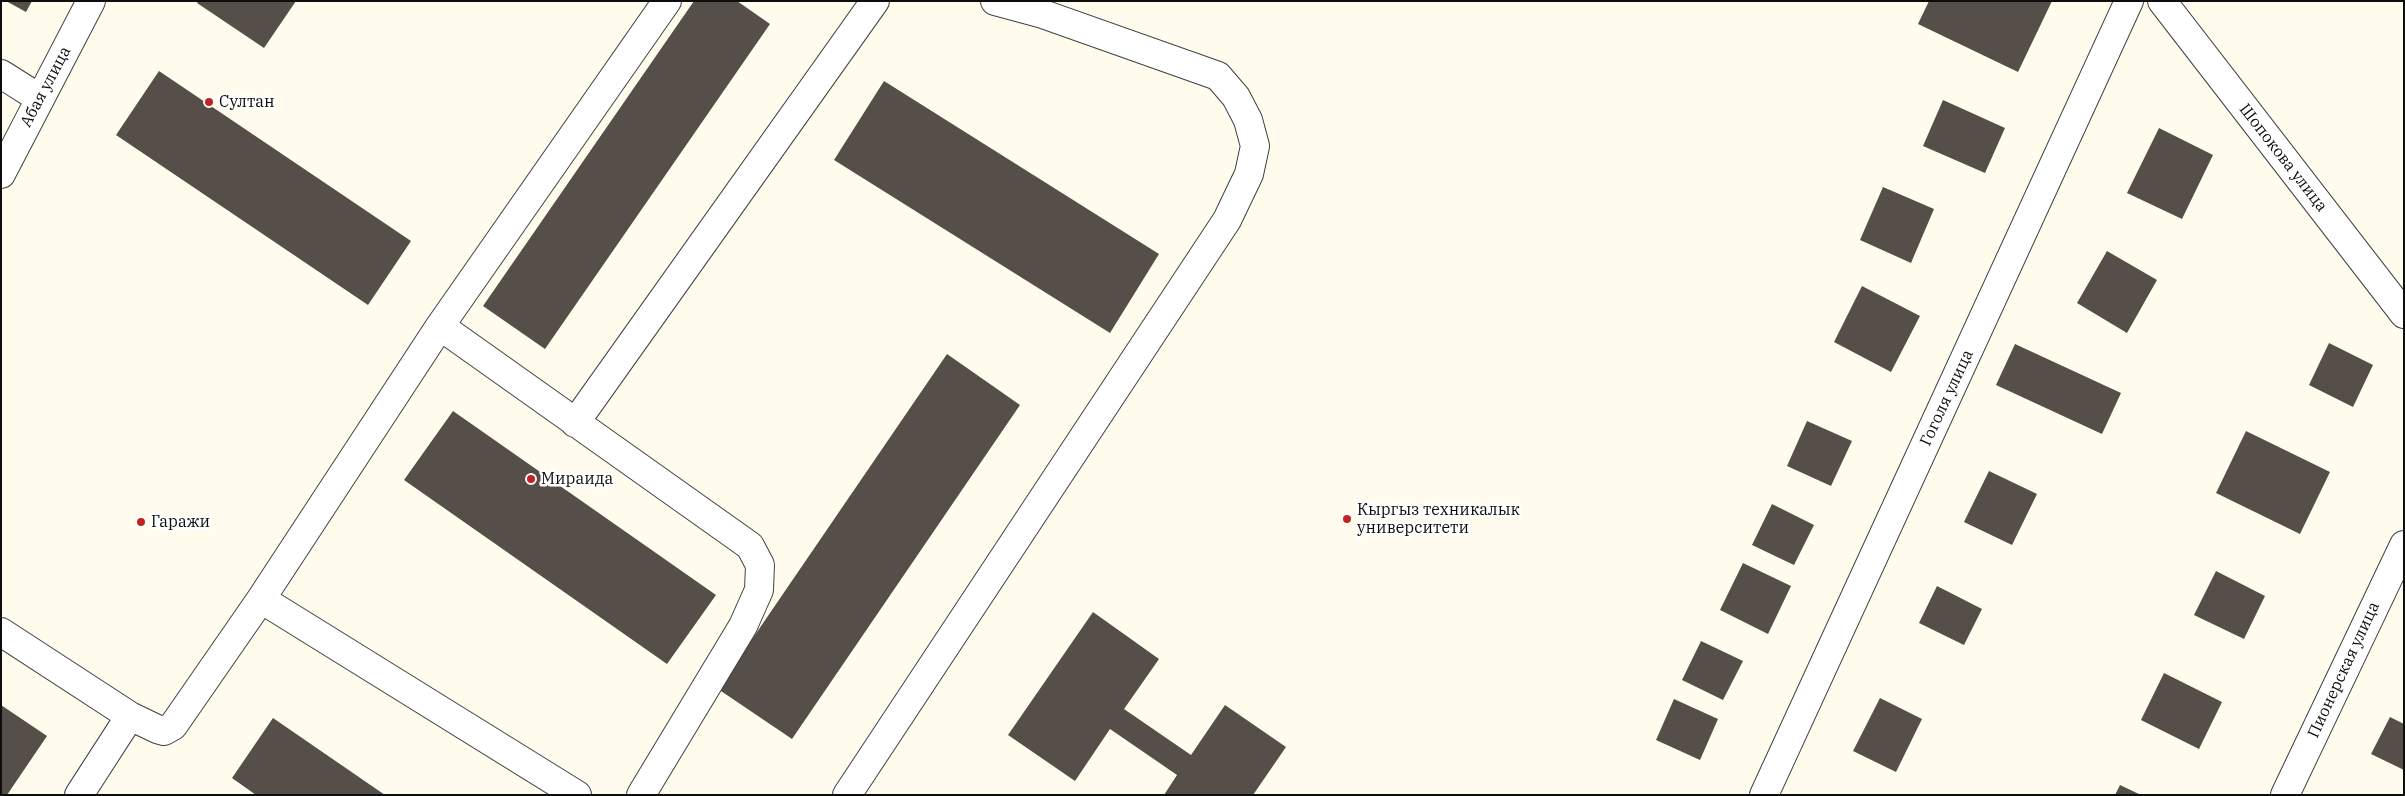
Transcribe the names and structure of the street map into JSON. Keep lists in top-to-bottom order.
{
  "streets": {
    "street": [
      "Абая улица",
      "Шопокова улица",
      "Гоголя улица",
      "Пионерская улица"
    ]
  },
  "places": [
    "Султан",
    "Мираида",
    "Кыргыз техникалык университети",
    "Гаражи"
  ]
}
